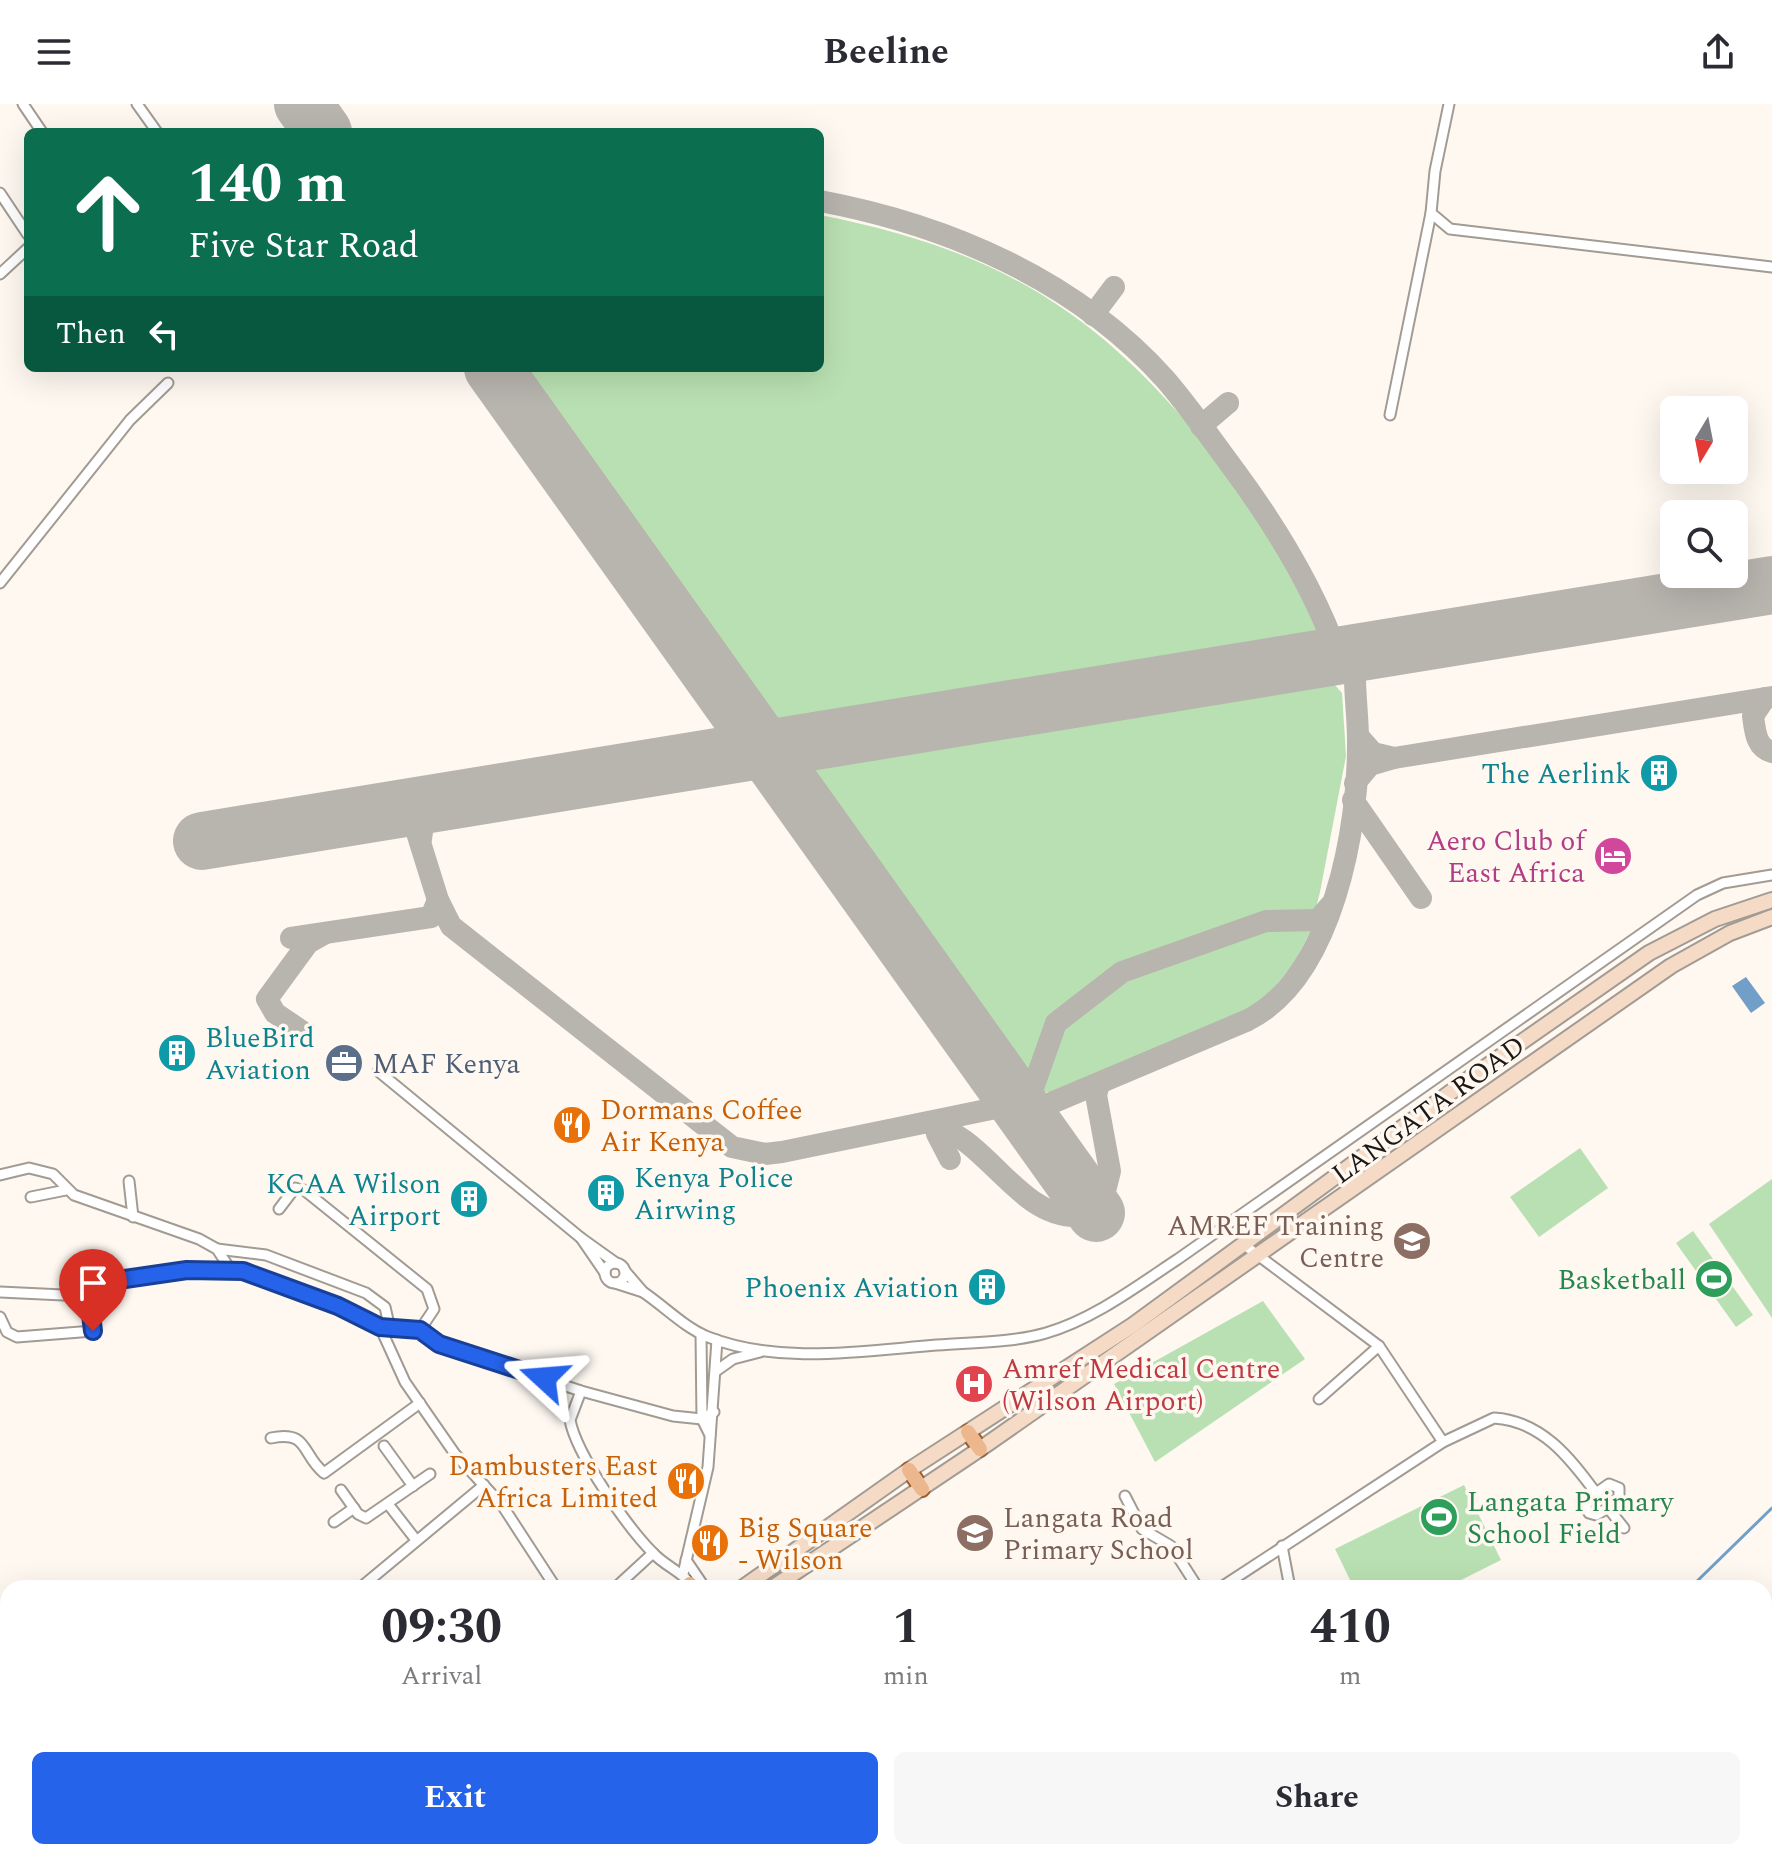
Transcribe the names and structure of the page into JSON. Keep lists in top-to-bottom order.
{
  "streets": {
    "main road": ["LANGATA ROAD"]
  },
  "places": {
    "building": [
      "The Aerlink",
      "BlueBird Aviation",
      "Kenya Police Airwing",
      "KCAA Wilson Airport",
      "Phoenix Aviation"
    ],
    "hotel": ["Aero Club of East Africa"],
    "office": ["MAF Kenya"],
    "restaurant": ["Dormans Coffee Air Kenya", "Dambusters East Africa Limited", "Big Square - Wilson"],
    "school or university": ["AMREF Training Centre", "Langata Road Primary School"],
    "sports": ["Basketball", "Langata Primary School Field"],
    "hospital": ["Amref Medical Centre (Wilson Airport)"]
  },
  "north": "bottom",
  "page": {
    "header": "Beeline",
    "turn": ["140 m", "Five Star Road"],
    "then": "Then",
    "eta": [
      "09:30",
      "Arrival",
      "1",
      "min",
      "410",
      "m"
    ],
    "buttons": ["Exit", "Share"]
  }
}
